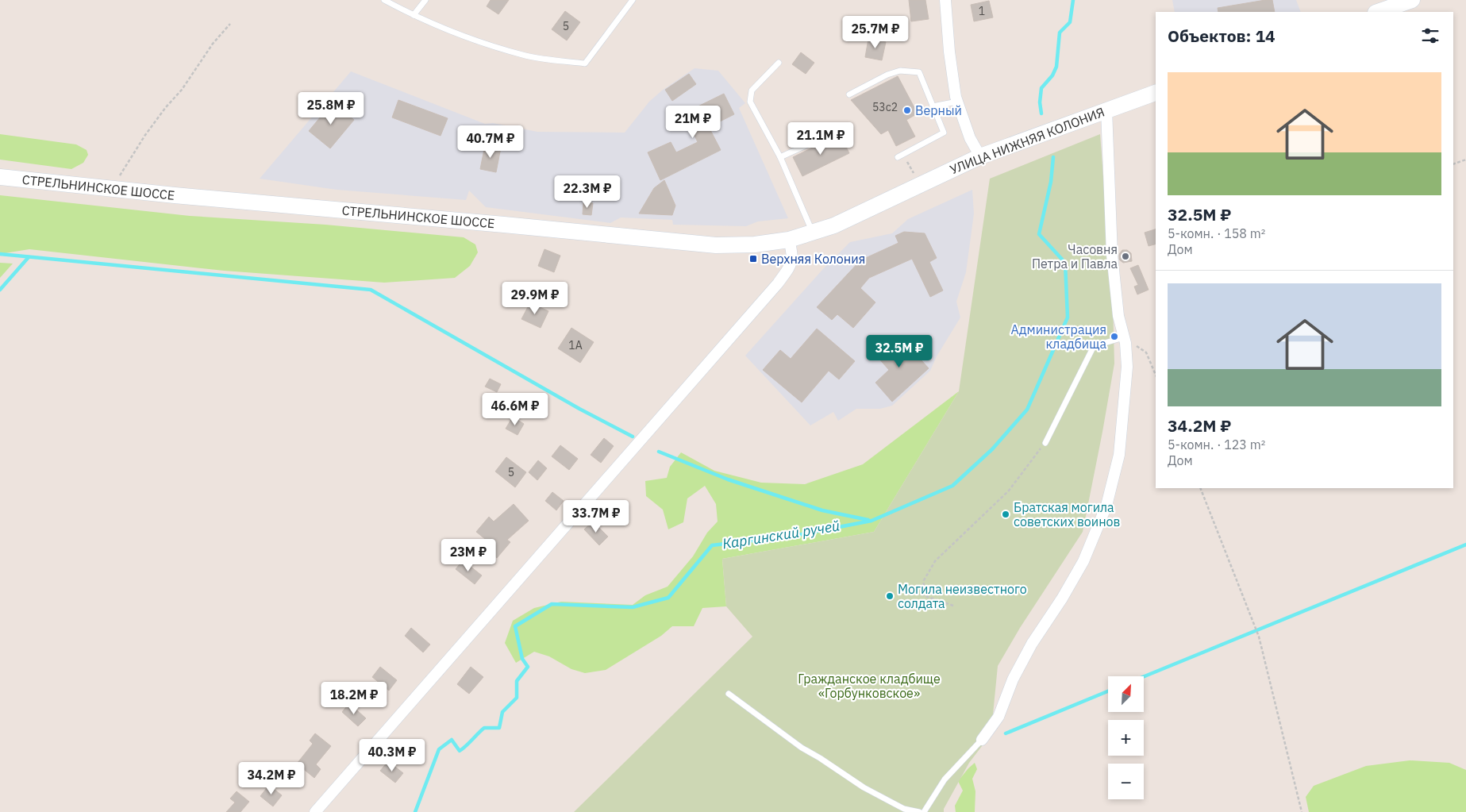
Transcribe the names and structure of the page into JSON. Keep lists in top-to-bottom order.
{
  "streets": {
    "main road": ["УЛИЦА НИЖНЯЯ КОЛОНИЯ", "СТРЕЛЬНИНСКОЕ ШОССЕ"]
  },
  "crossings": [
    ["УЛИЦА НИЖНЯЯ КОЛОНИЯ", "СТРЕЛЬНИНСКОЕ ШОССЕ"]
  ],
  "water": ["Каргинский ручей"],
  "parks": ["Гражданское кладбище «Горбунковское»"],
  "places": {
    "other": [
      "Верный",
      "Часовня Петра и Павла",
      "Администрация кладбища",
      "Братская могила советских воинов",
      "Могила неизвестного солдата"
    ],
    "transit": ["Верхняя Колония"]
  },
  "house_numbers": [
    "1",
    "5",
    "53с2",
    "1А",
    "5"
  ],
  "north": "top right",
  "page": {
    "heading": "Объектов: 14",
    "price": [
      "25.7M ₽",
      "25.8M ₽",
      "21M ₽",
      "21.1M ₽",
      "40.7M ₽",
      "22.3M ₽",
      "29.9M ₽",
      "32.5M ₽",
      "46.6M ₽",
      "33.7M ₽",
      "23M ₽",
      "18.2M ₽",
      "40.3M ₽",
      "34.2M ₽"
    ],
    "list": [
      {
        "name": "32.5M ₽",
        "note": "5-комн. · 158 m² · Дом"
      },
      {
        "name": "34.2M ₽",
        "note": "5-комн. · 123 m² · Дом"
      }
    ],
    "map_buttons": ["+", "−"]
  }
}
